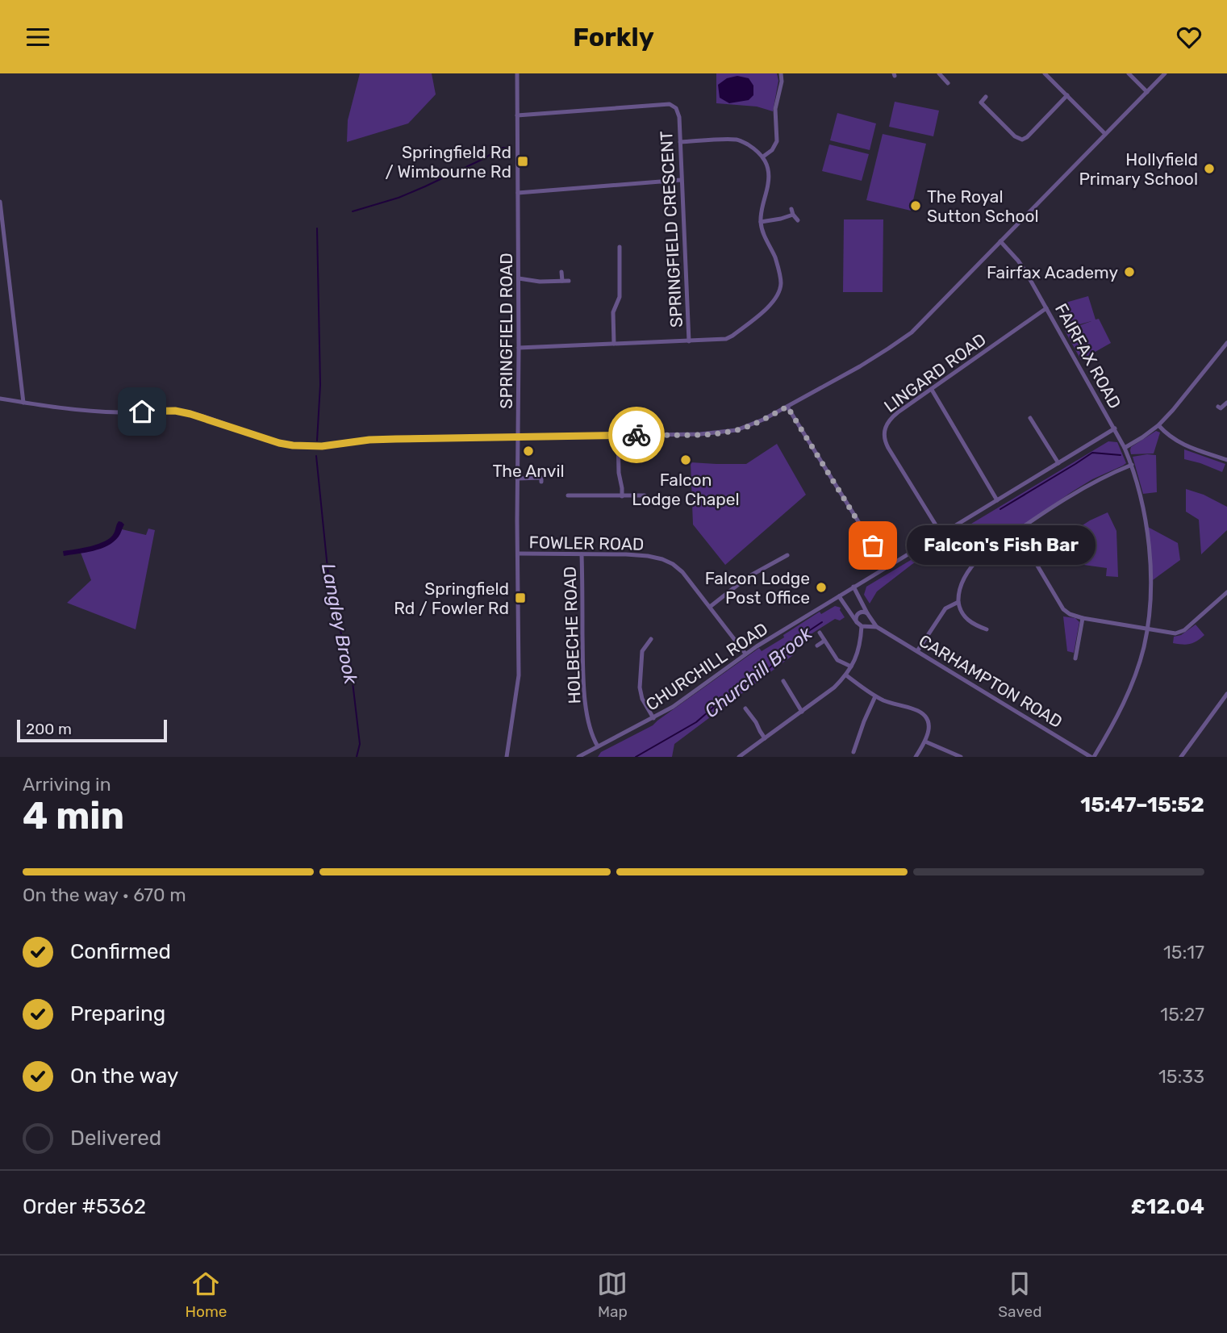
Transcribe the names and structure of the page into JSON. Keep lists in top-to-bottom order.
{
  "streets": {
    "street": [
      "SPRINGFIELD CRESCENT",
      "SPRINGFIELD ROAD",
      "FAIRFAX ROAD",
      "LINGARD ROAD",
      "FOWLER ROAD",
      "HOLBECHE ROAD",
      "CHURCHILL ROAD",
      "CARHAMPTON ROAD"
    ]
  },
  "crossings": [
    ["SPRINGFIELD CRESCENT", "SPRINGFIELD ROAD"],
    ["SPRINGFIELD ROAD", "FOWLER ROAD"],
    ["FAIRFAX ROAD", "LINGARD ROAD"],
    ["FAIRFAX ROAD", "CARHAMPTON ROAD"],
    ["FOWLER ROAD", "HOLBECHE ROAD"],
    ["FOWLER ROAD", "CHURCHILL ROAD"],
    ["HOLBECHE ROAD", "CHURCHILL ROAD"],
    ["CHURCHILL ROAD", "CARHAMPTON ROAD"]
  ],
  "water": ["Langley Brook", "Churchill Brook"],
  "places": {
    "transit": ["Springfield Rd / Wimbourne Rd", "Springfield Rd / Fowler Rd"],
    "other": [
      "Hollyfield Primary School",
      "The Royal Sutton School",
      "Fairfax Academy",
      "The Anvil",
      "Falcon Lodge Chapel",
      "Falcon's Fish Bar",
      "Falcon Lodge Post Office"
    ]
  },
  "scale_bar": "200 m",
  "page": {
    "header": "Forkly",
    "bubble": "Falcon's Fish Bar",
    "scale": "200 m",
    "heading": ["4 min", "Arriving in", "15:47–15:52"],
    "panel": ["Order #5362", "£12.04"],
    "bar": "On the way · 670 m",
    "list": [
      ["Confirmed", "15:17"],
      ["Preparing", "15:27"],
      ["On the way", "15:33"],
      "Delivered"
    ],
    "tabs": ["Home", "Map", "Saved"]
  }
}
